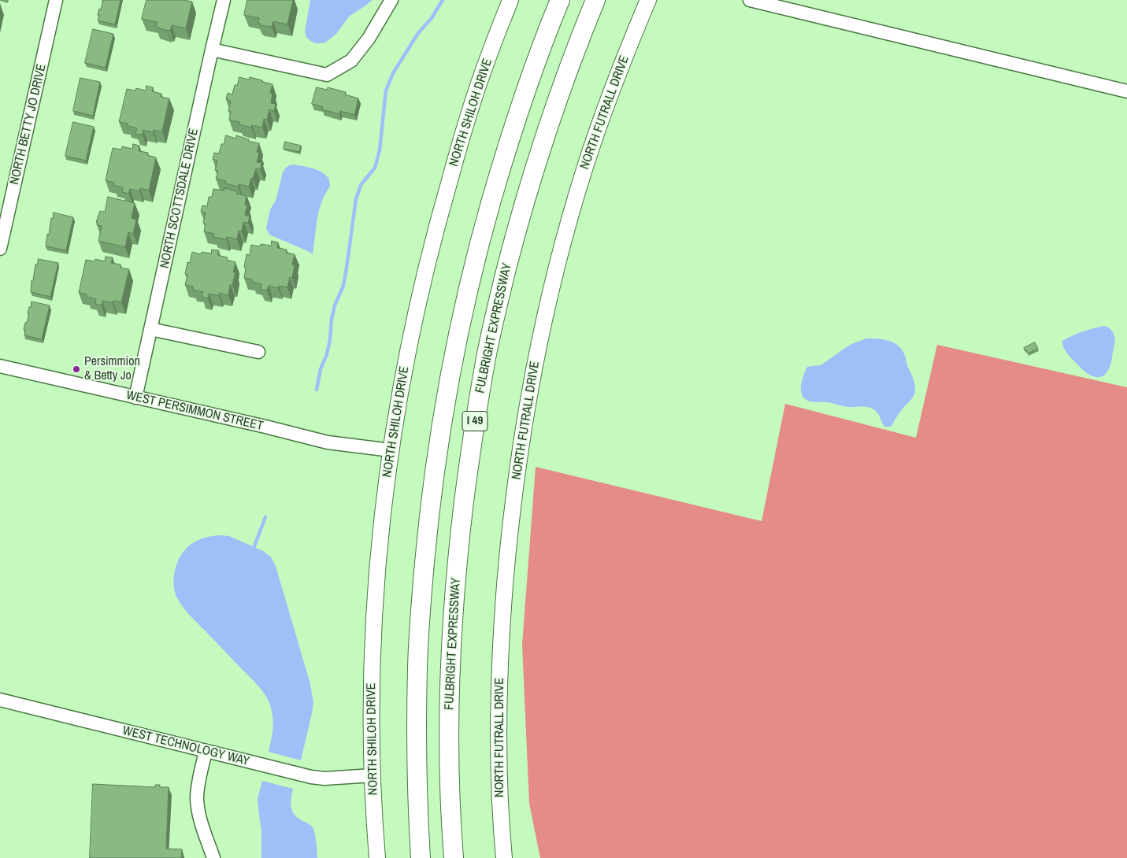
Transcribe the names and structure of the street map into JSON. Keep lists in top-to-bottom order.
{
  "streets": {
    "highway": ["FULBRIGHT EXPRESSWAY", "I 49"],
    "main road": ["NORTH SHILOH DRIVE", "NORTH FUTRALL DRIVE"],
    "street": [
      "NORTH BETTY JO DRIVE",
      "NORTH SCOTTSDALE DRIVE",
      "WEST PERSIMMON STREET",
      "WEST TECHNOLOGY WAY"
    ]
  },
  "crossings": [
    ["NORTH SHILOH DRIVE", "WEST PERSIMMON STREET"],
    ["NORTH SHILOH DRIVE", "WEST TECHNOLOGY WAY"],
    ["NORTH SCOTTSDALE DRIVE", "WEST PERSIMMON STREET"]
  ],
  "places": ["Persimmion & Betty Jo"]
}
